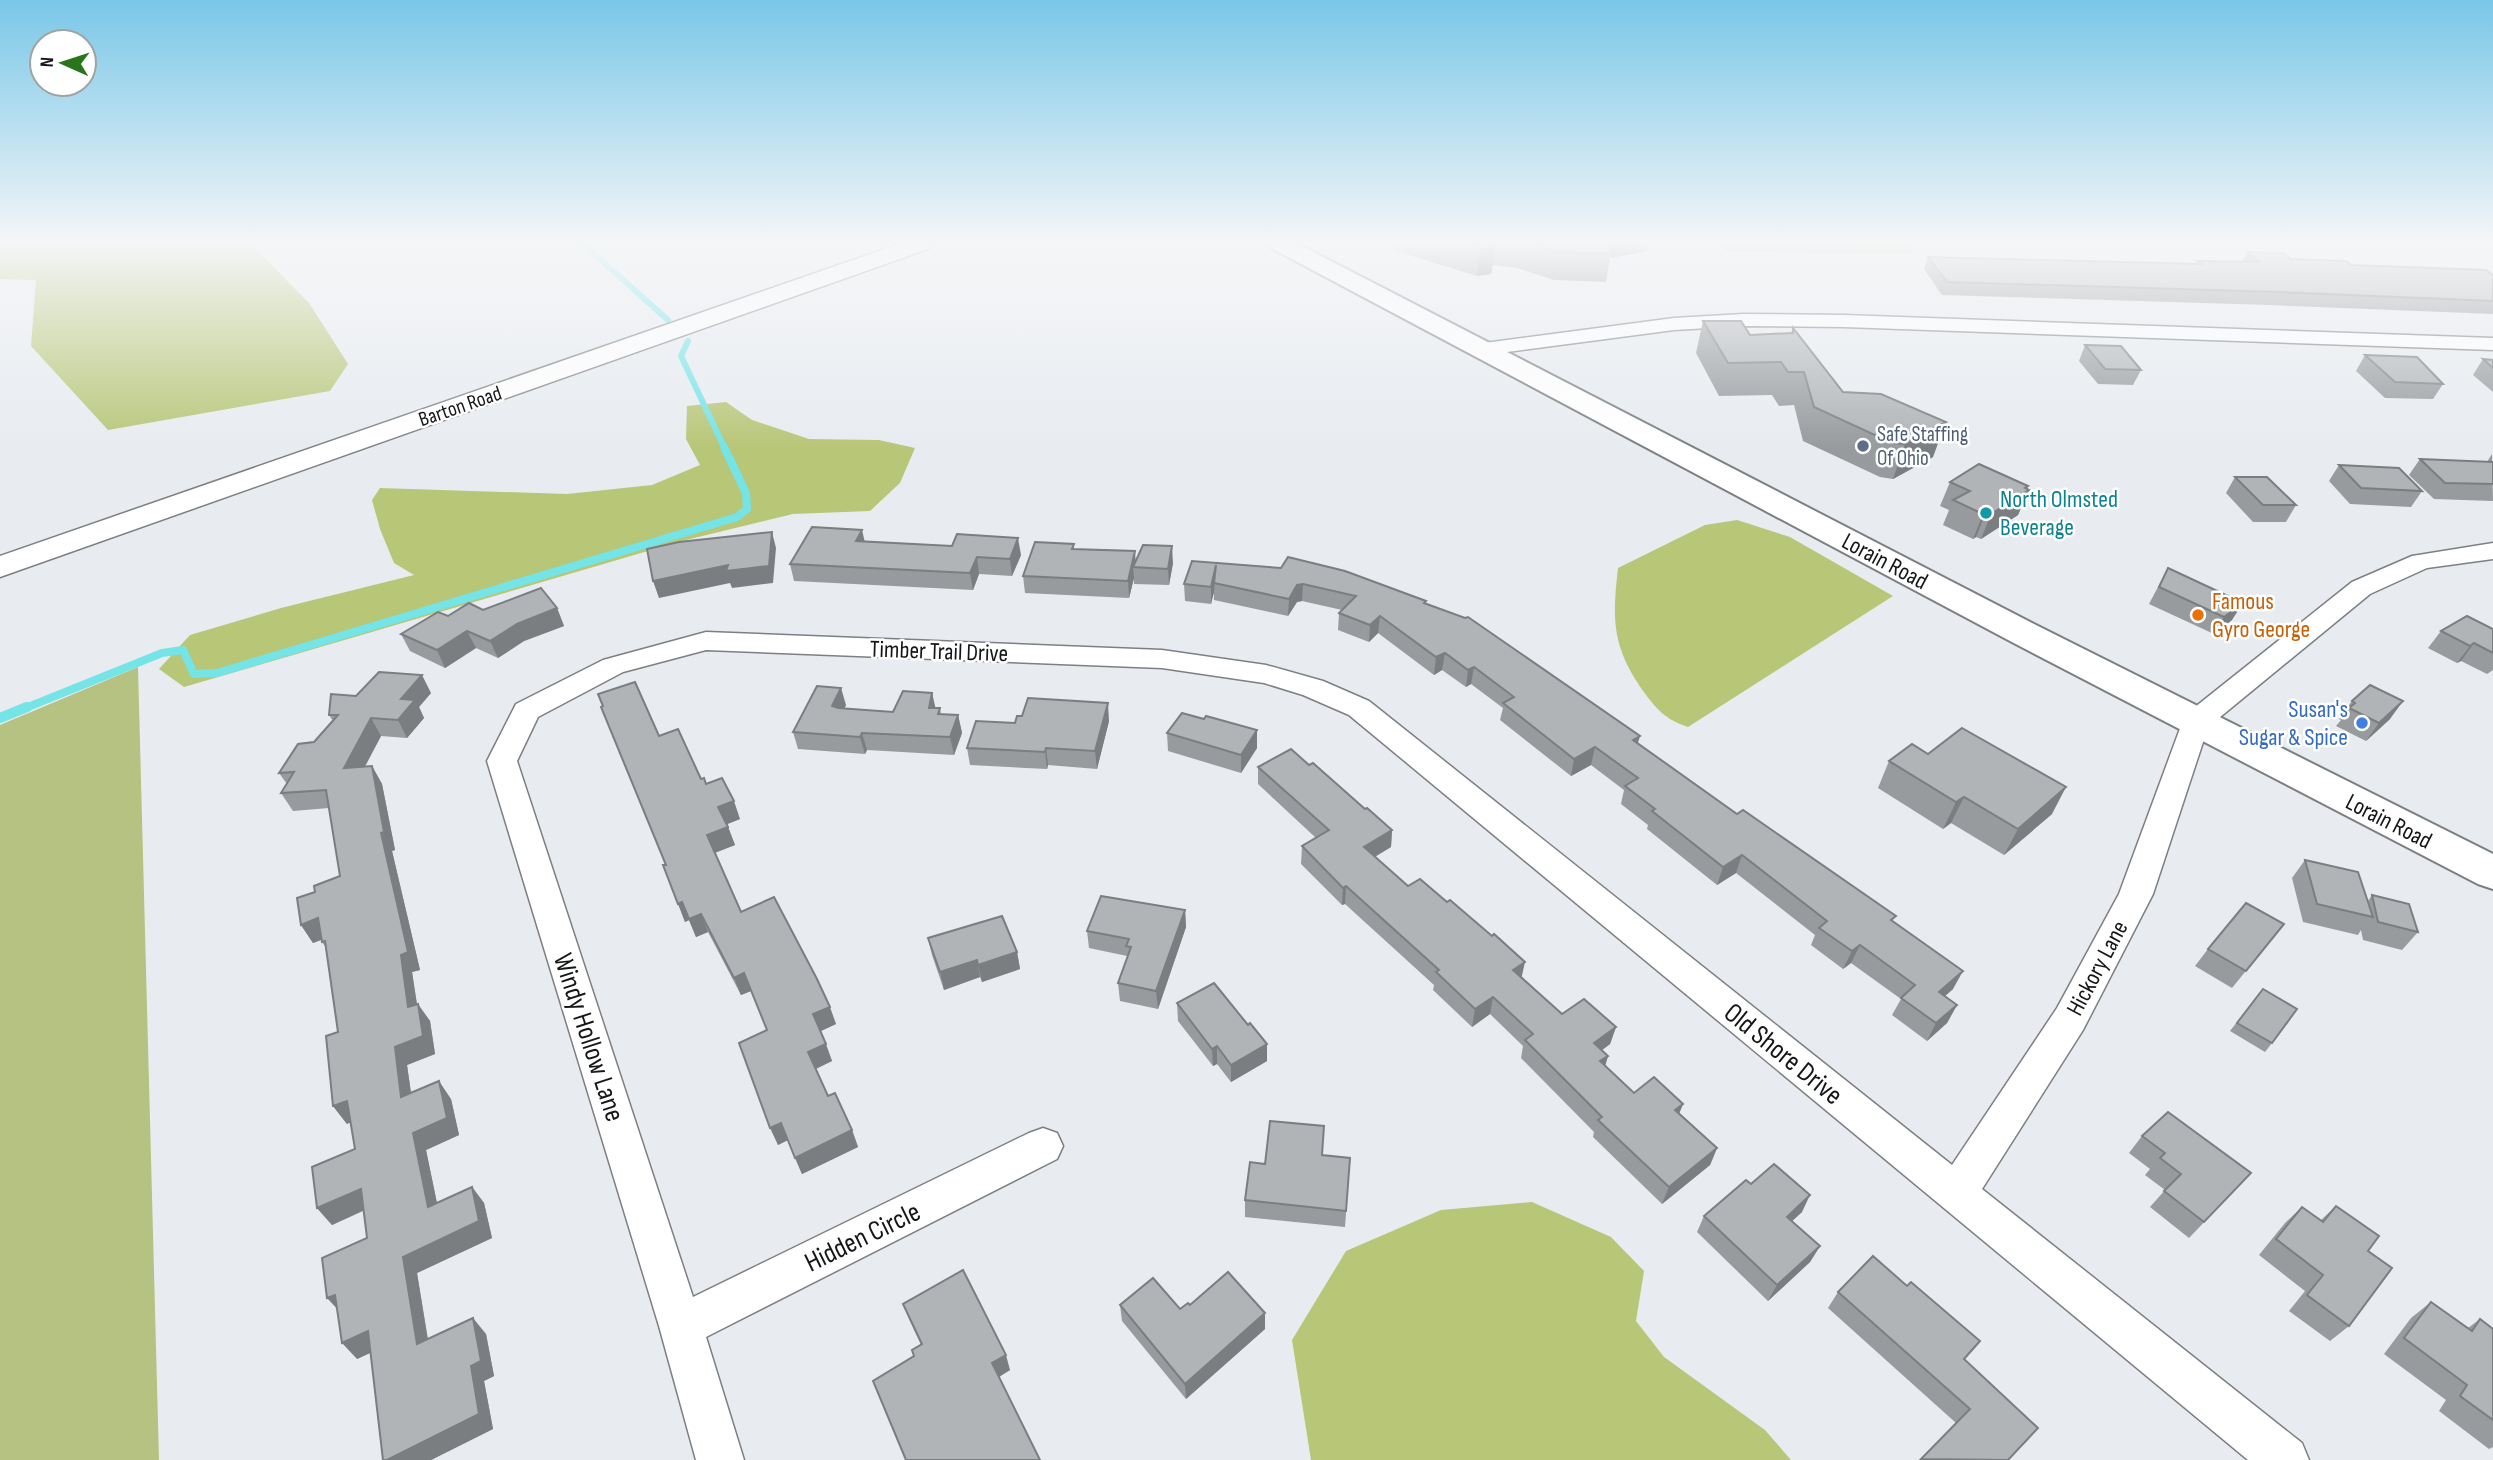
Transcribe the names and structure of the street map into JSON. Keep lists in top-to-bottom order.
{
  "streets": {
    "main road": ["Lorain Road"],
    "street": [
      "Barton Road",
      "Timber Trail Drive",
      "Hickory Lane",
      "Windy Hollow Lane",
      "Old Shore Drive",
      "Hidden Circle"
    ]
  },
  "crossings": [
    ["Lorain Road", "Hickory Lane"],
    ["Timber Trail Drive", "Windy Hollow Lane"],
    ["Timber Trail Drive", "Old Shore Drive"],
    ["Hickory Lane", "Old Shore Drive"],
    ["Windy Hollow Lane", "Hidden Circle"]
  ],
  "places": [
    "Safe Staffing Of Ohio",
    "North Olmsted Beverage",
    "Famous Gyro George",
    "Susan's Sugar & Spice"
  ],
  "north": "left"
}
